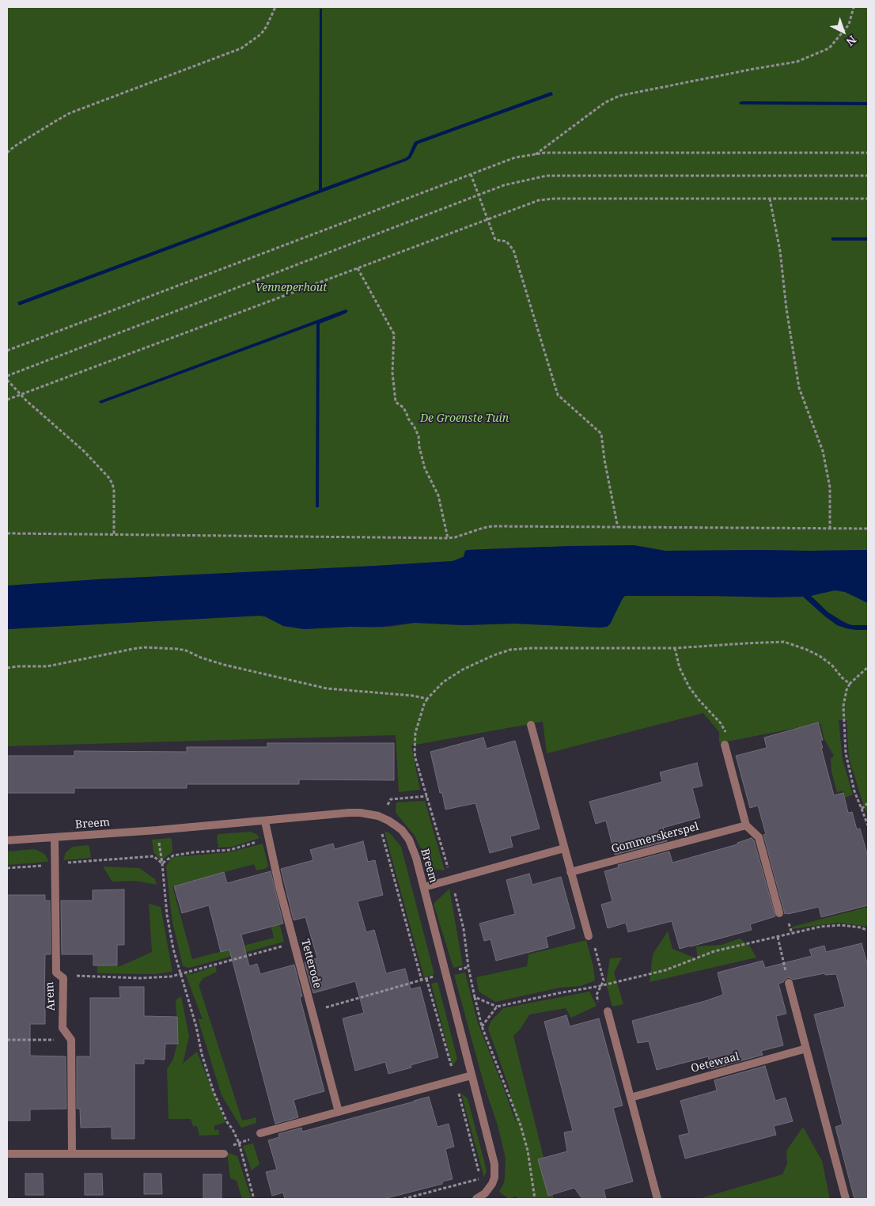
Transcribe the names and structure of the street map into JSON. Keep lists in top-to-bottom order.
{
  "streets": {
    "street": [
      "Breem",
      "Gommerskerspel",
      "Tetterode",
      "Arem",
      "Oetewaal"
    ]
  },
  "crossings": [
    ["Breem", "Tetterode"],
    ["Breem", "Arem"]
  ],
  "parks": ["Venneperhout", "De Groenste Tuin"],
  "north": "bottom right"
}
